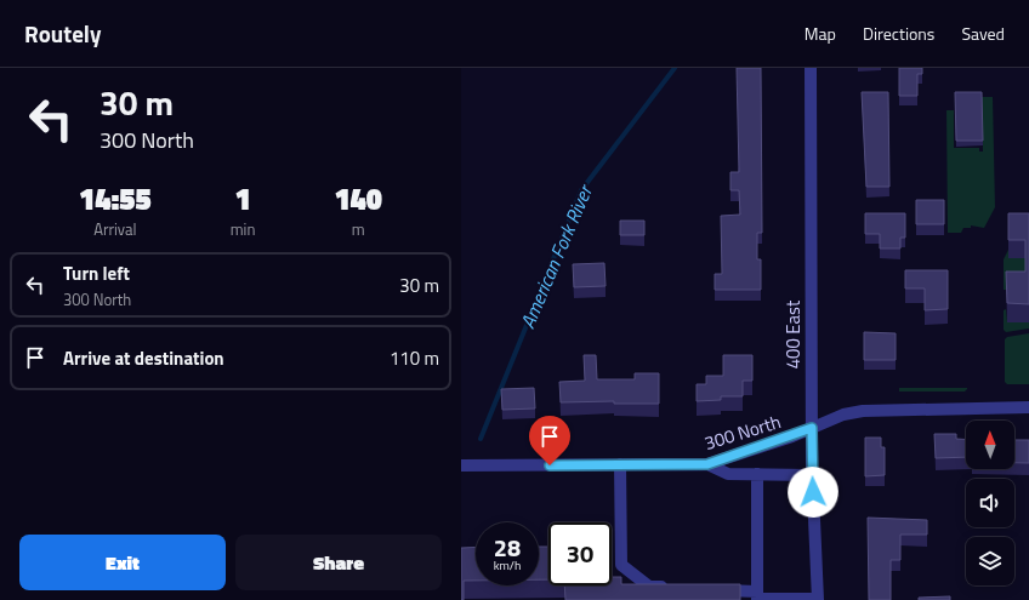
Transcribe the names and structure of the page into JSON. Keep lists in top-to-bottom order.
{
  "streets": {
    "street": ["400 East", "300 North"]
  },
  "crossings": [
    ["400 East", "300 North"]
  ],
  "water": ["American Fork River"],
  "north": "top",
  "page": {
    "header": "Routely",
    "nav": ["Map", "Directions", "Saved"],
    "turn": ["30 m", "300 North"],
    "eta": [
      "14:55",
      "Arrival",
      "1",
      "min",
      "140",
      "m"
    ],
    "list": [
      {
        "name": "Turn left",
        "note": "300 North",
        "value": "30 m"
      },
      {
        "name": "Arrive at destination",
        "value": "110 m"
      }
    ],
    "speed": "28 km/h",
    "limit": "30",
    "buttons": ["Exit", "Share"]
  }
}
